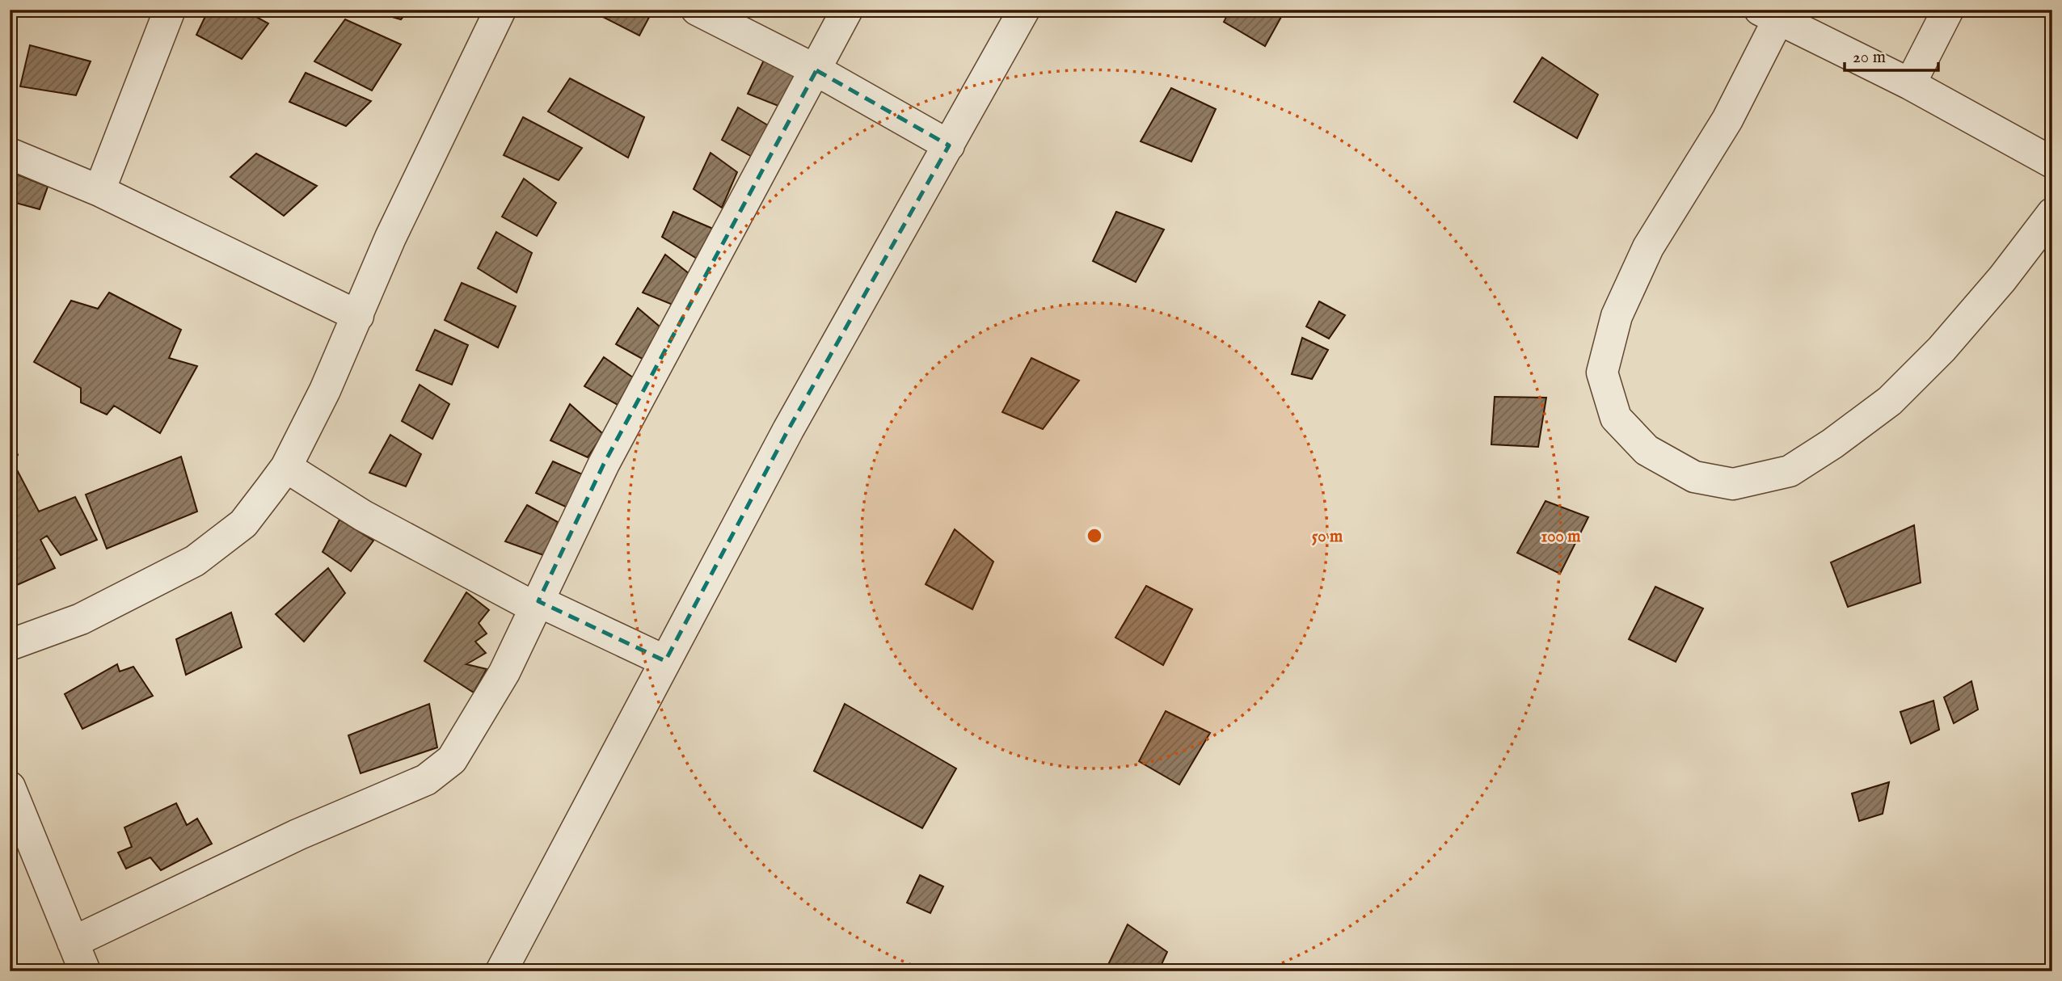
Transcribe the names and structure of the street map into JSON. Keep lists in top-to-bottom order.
{
  "scale_bar": "20 m",
  "rings": ["50 m", "100 m"]
}
